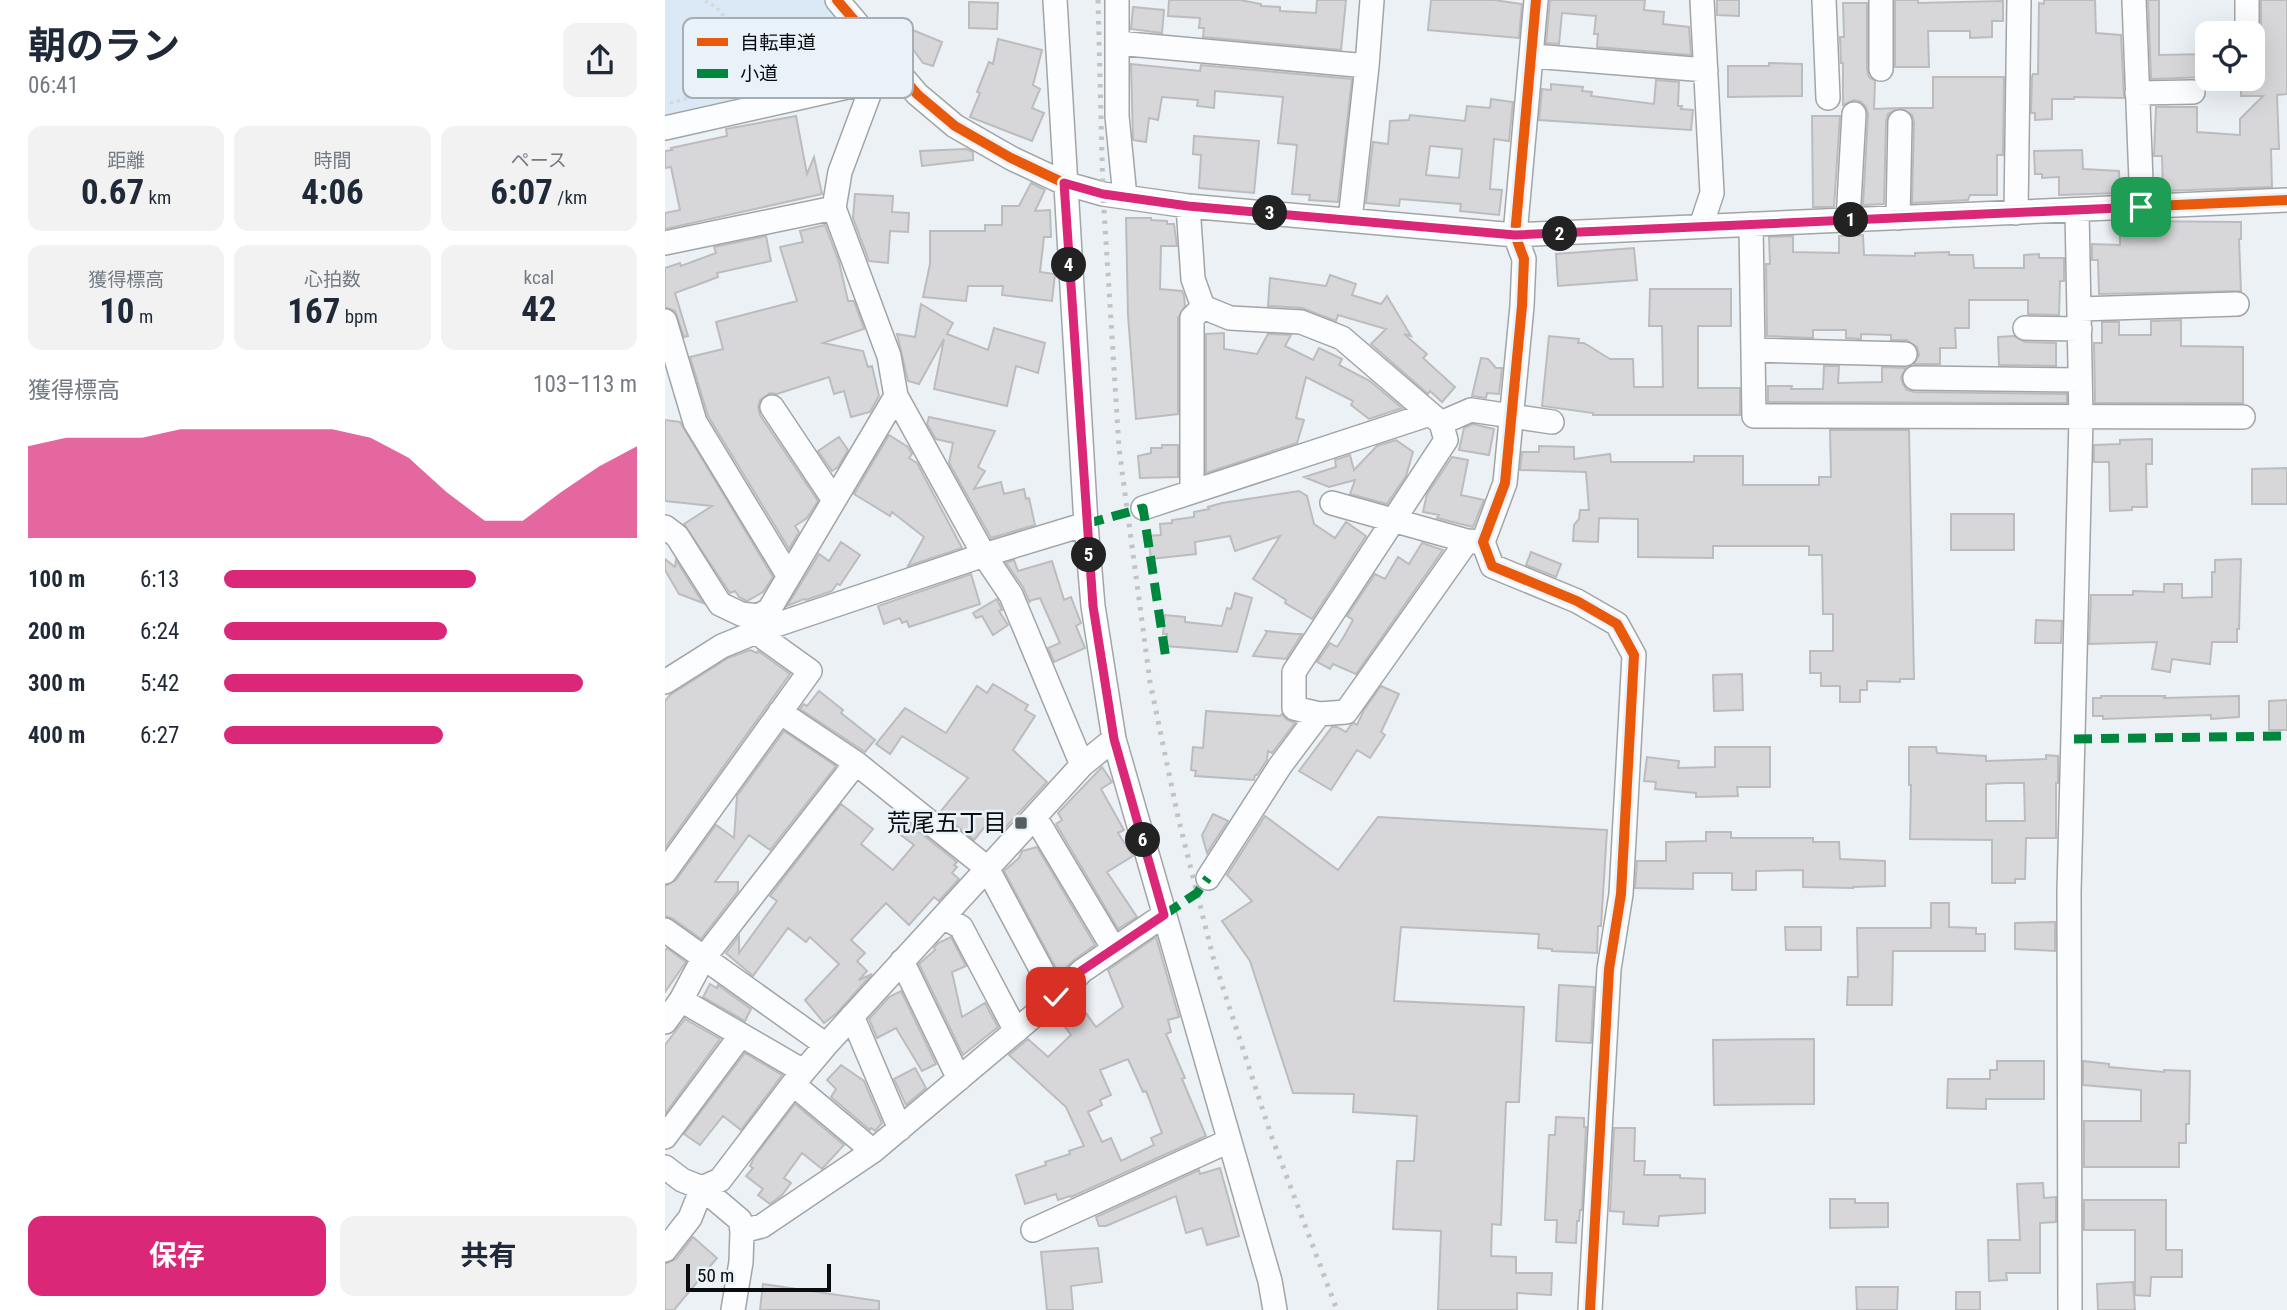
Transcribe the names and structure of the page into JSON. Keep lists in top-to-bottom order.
{
  "places": {
    "transit": ["荒尾五丁目"]
  },
  "legend": ["自転車道", "小道"],
  "scale_bar": "50 m",
  "page": {
    "heading": ["朝のラン", "06:41"],
    "stats": [
      ["距離", "0.67 km"],
      ["時間", "4:06"],
      ["ペース", "6:07 /km"],
      ["獲得標高", "10 m"],
      ["心拍数", "167 bpm"],
      ["kcal", "42"]
    ],
    "pins": [
      "3",
      "1",
      "2",
      "4",
      "5",
      "6"
    ],
    "chart": ["獲得標高", "103–113 m"],
    "list": [
      {
        "name": "100 m",
        "note": "6:13"
      },
      {
        "name": "200 m",
        "note": "6:24"
      },
      {
        "name": "300 m",
        "note": "5:42"
      },
      {
        "name": "400 m",
        "note": "6:27"
      }
    ],
    "buttons": ["保存", "共有"],
    "scale": "50 m"
  }
}
